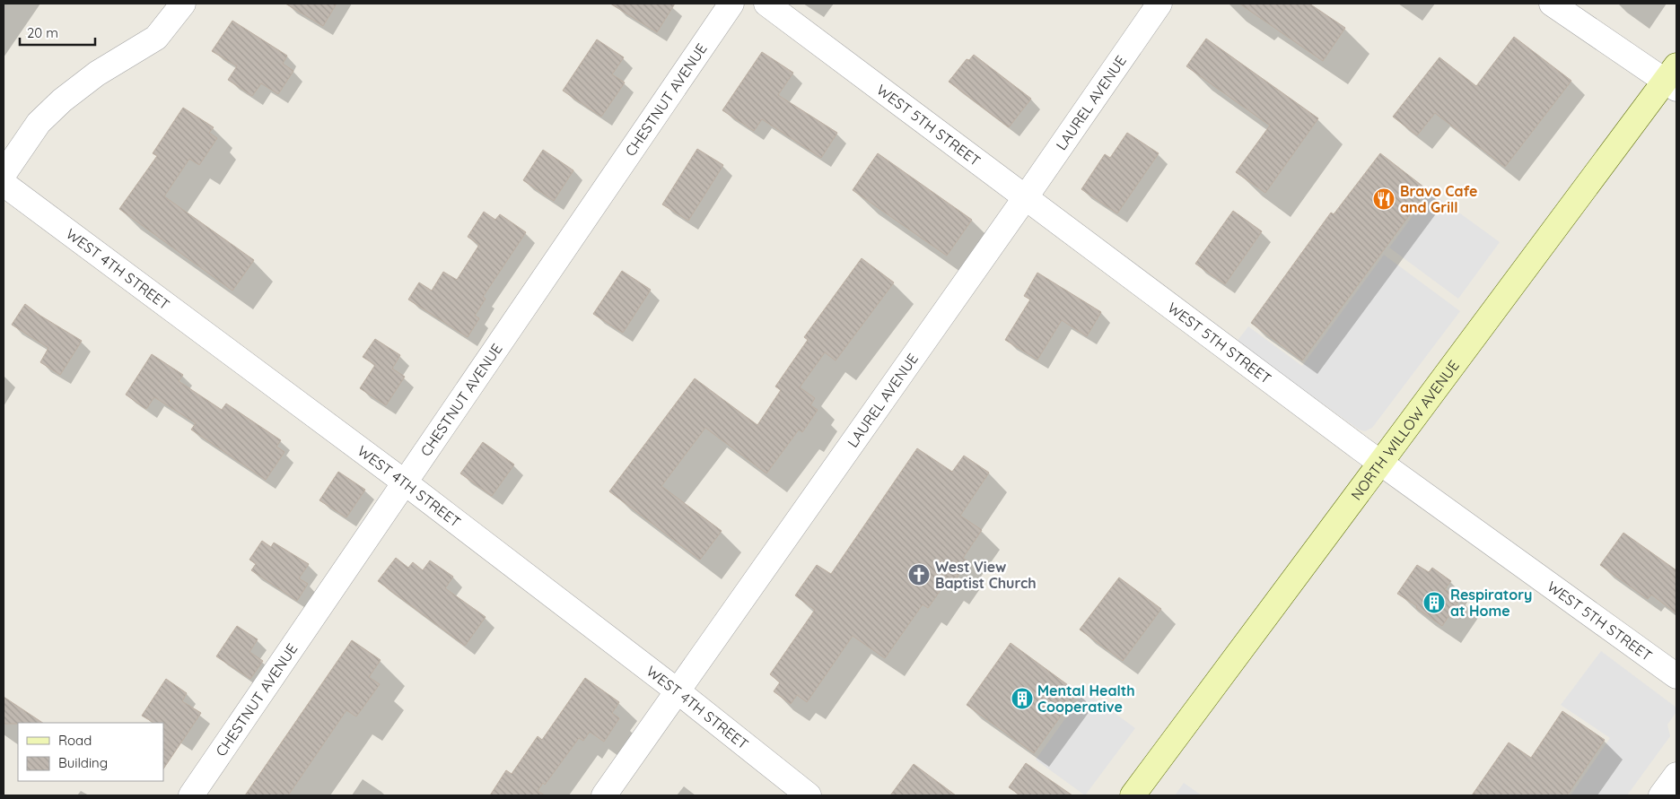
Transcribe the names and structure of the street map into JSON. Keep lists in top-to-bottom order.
{
  "streets": {
    "main road": ["NORTH WILLOW AVENUE"],
    "street": [
      "CHESTNUT AVENUE",
      "LAUREL AVENUE",
      "WEST 5TH STREET",
      "WEST 4TH STREET"
    ]
  },
  "crossings": [
    ["CHESTNUT AVENUE", "WEST 4TH STREET"],
    ["LAUREL AVENUE", "WEST 5TH STREET"],
    ["LAUREL AVENUE", "WEST 4TH STREET"],
    ["WEST 5TH STREET", "NORTH WILLOW AVENUE"]
  ],
  "places": {
    "restaurant": ["Bravo Cafe and Grill"],
    "church": ["West View Baptist Church"],
    "building": ["Respiratory at Home", "Mental Health Cooperative"]
  },
  "legend": ["Road", "Building"],
  "scale_bar": "20 m"
}
